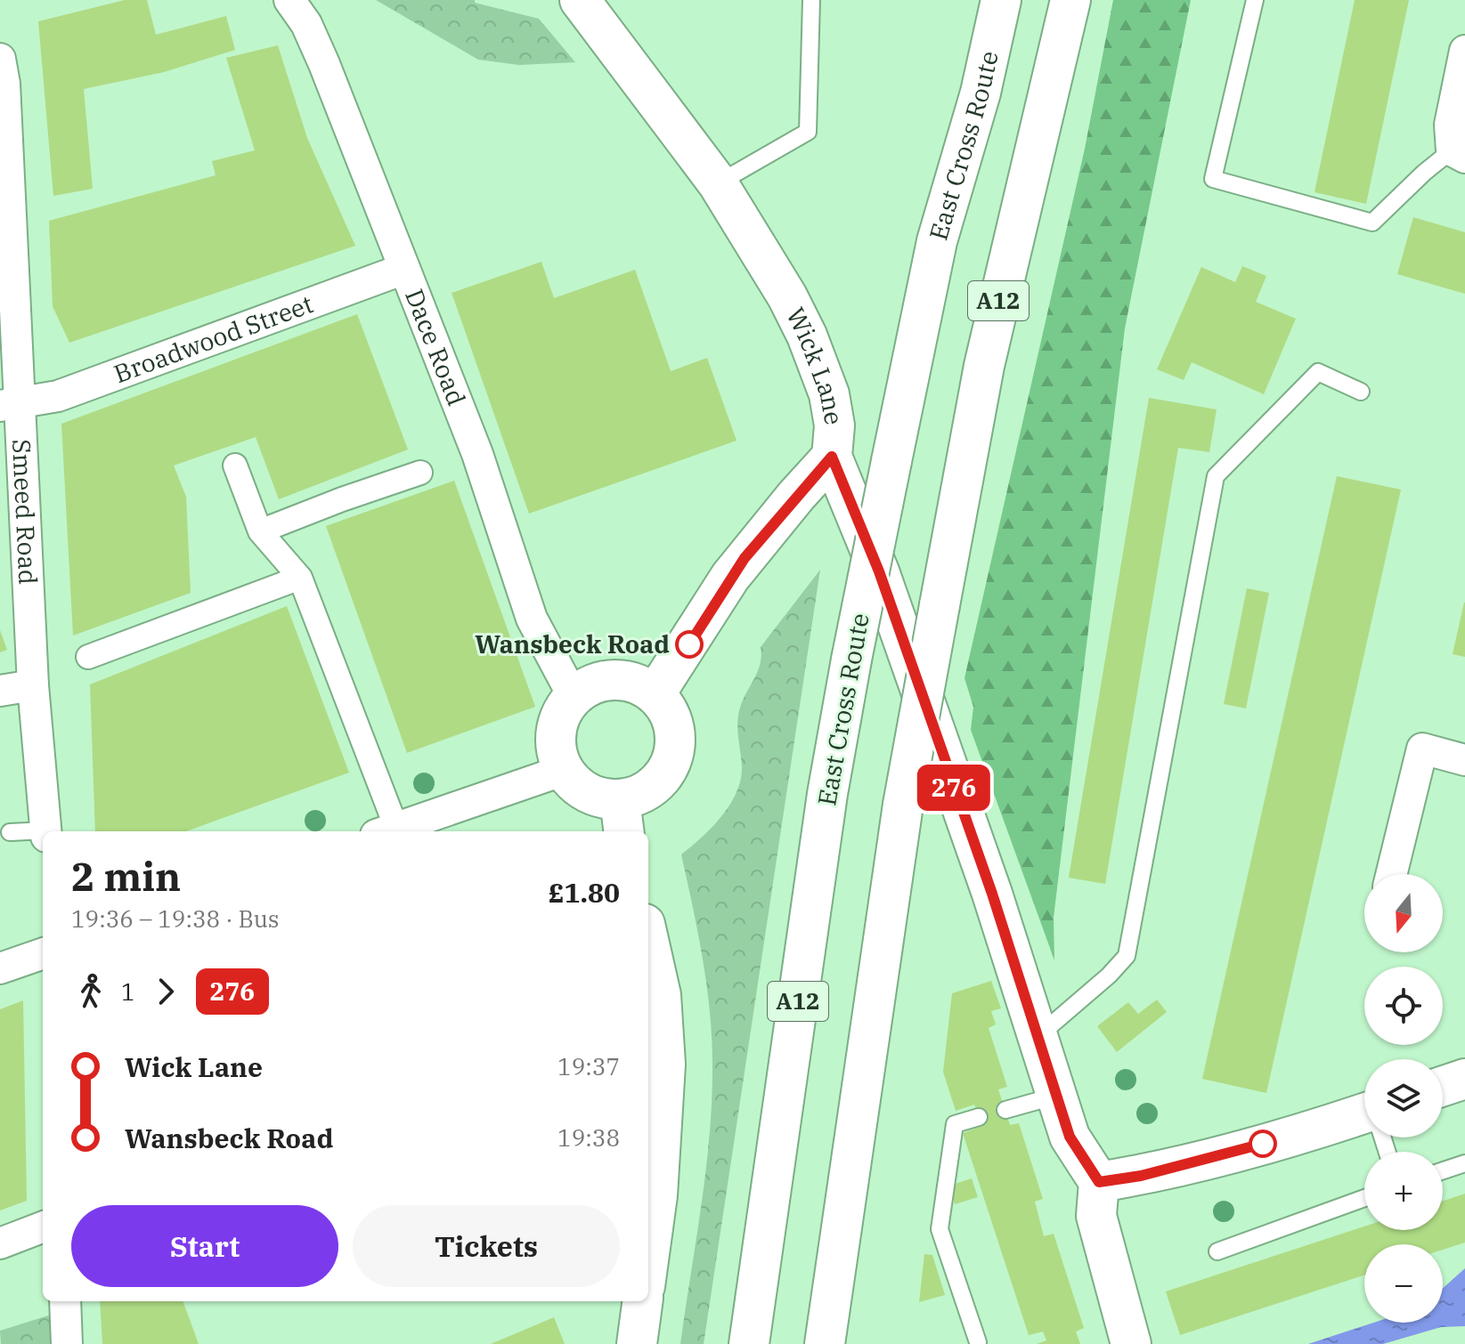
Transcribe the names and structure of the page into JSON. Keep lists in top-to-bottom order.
{
  "streets": {
    "main road": ["East Cross Route", "A12", "Wick Lane"],
    "street": ["Broadwood Street", "Dace Road", "Smeed Road"]
  },
  "crossings": [
    ["Broadwood Street", "Dace Road"],
    ["Broadwood Street", "Smeed Road"]
  ],
  "places": ["Wansbeck Road"],
  "lines": ["bus line 276"],
  "north": "bottom",
  "page": {
    "on_map": "276",
    "heading": ["2 min", "19:36 – 19:38 · Bus", "£1.80"],
    "map_buttons": ["+", "−"],
    "legs": ["1", "276"],
    "list": [
      {
        "name": "Wick Lane",
        "value": "19:37"
      },
      {
        "name": "Wansbeck Road",
        "value": "19:38"
      }
    ],
    "buttons": ["Start", "Tickets"]
  }
}
